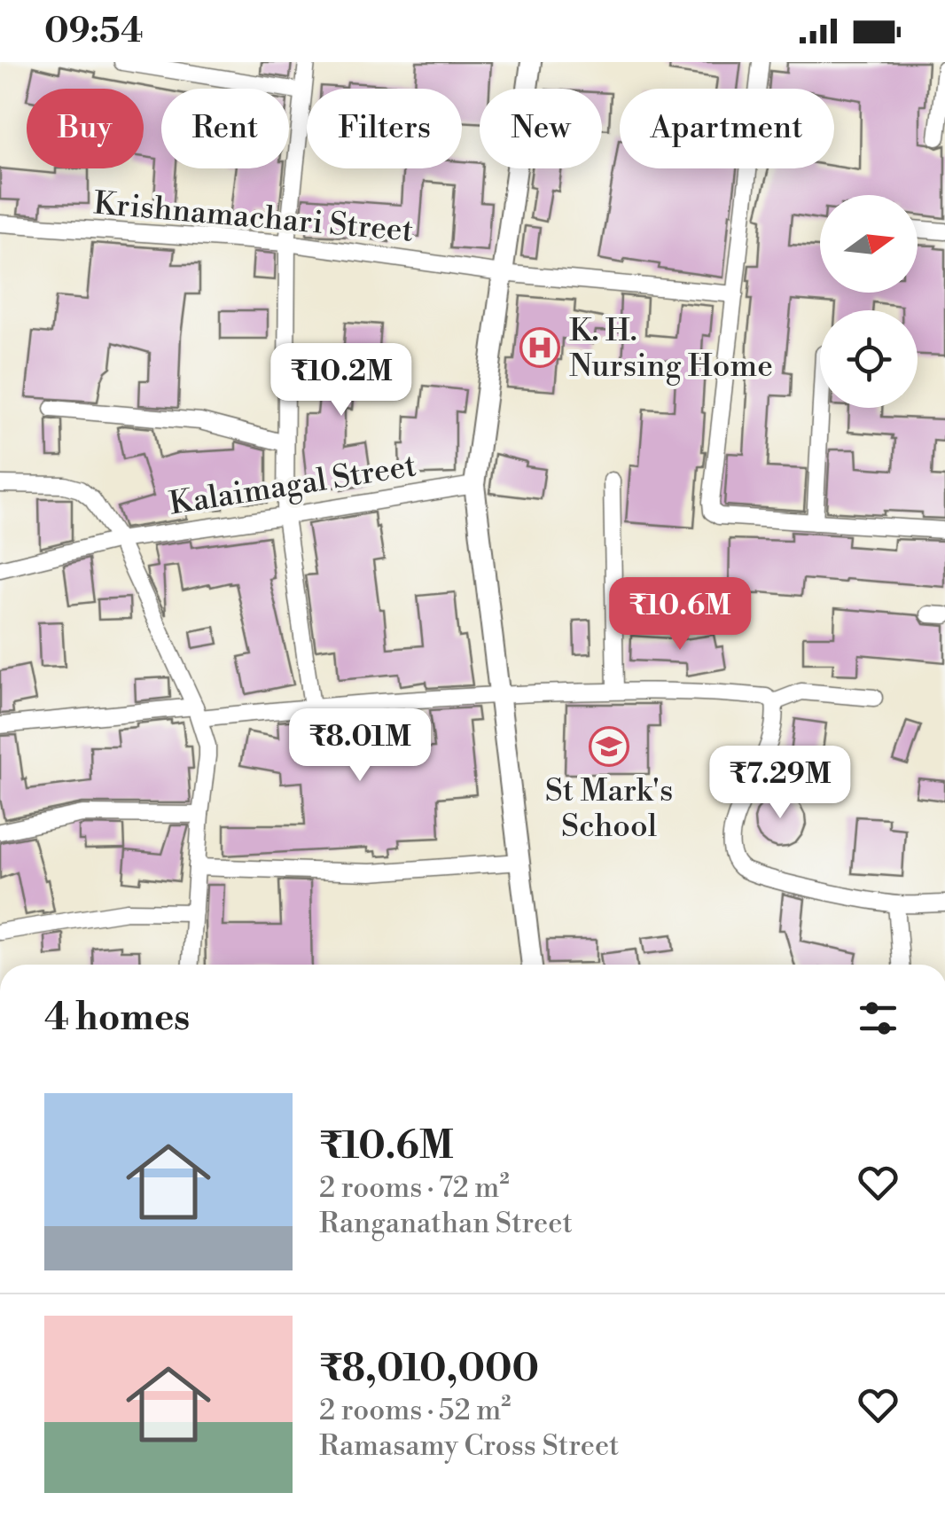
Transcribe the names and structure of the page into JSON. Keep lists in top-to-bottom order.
{
  "streets": {
    "street": ["Krishnamachari Street", "Kalaimagal Street"]
  },
  "places": {
    "hospital": ["K. H. Nursing Home"],
    "school or university": ["St Mark's School"]
  },
  "north": "right",
  "page": {
    "status": "09:54",
    "chip": [
      "Buy",
      "Rent",
      "Filters",
      "New",
      "Apartment"
    ],
    "price": [
      "₹10.2M",
      "₹10.6M",
      "₹8.01M",
      "₹7.29M"
    ],
    "heading": "4 homes",
    "list": [
      {
        "name": "₹10.6M",
        "note": "2 rooms · 72 m² · Ranganathan Street"
      },
      {
        "name": "₹8,010,000",
        "note": "2 rooms · 52 m² · Ramasamy Cross Street"
      }
    ]
  }
}
